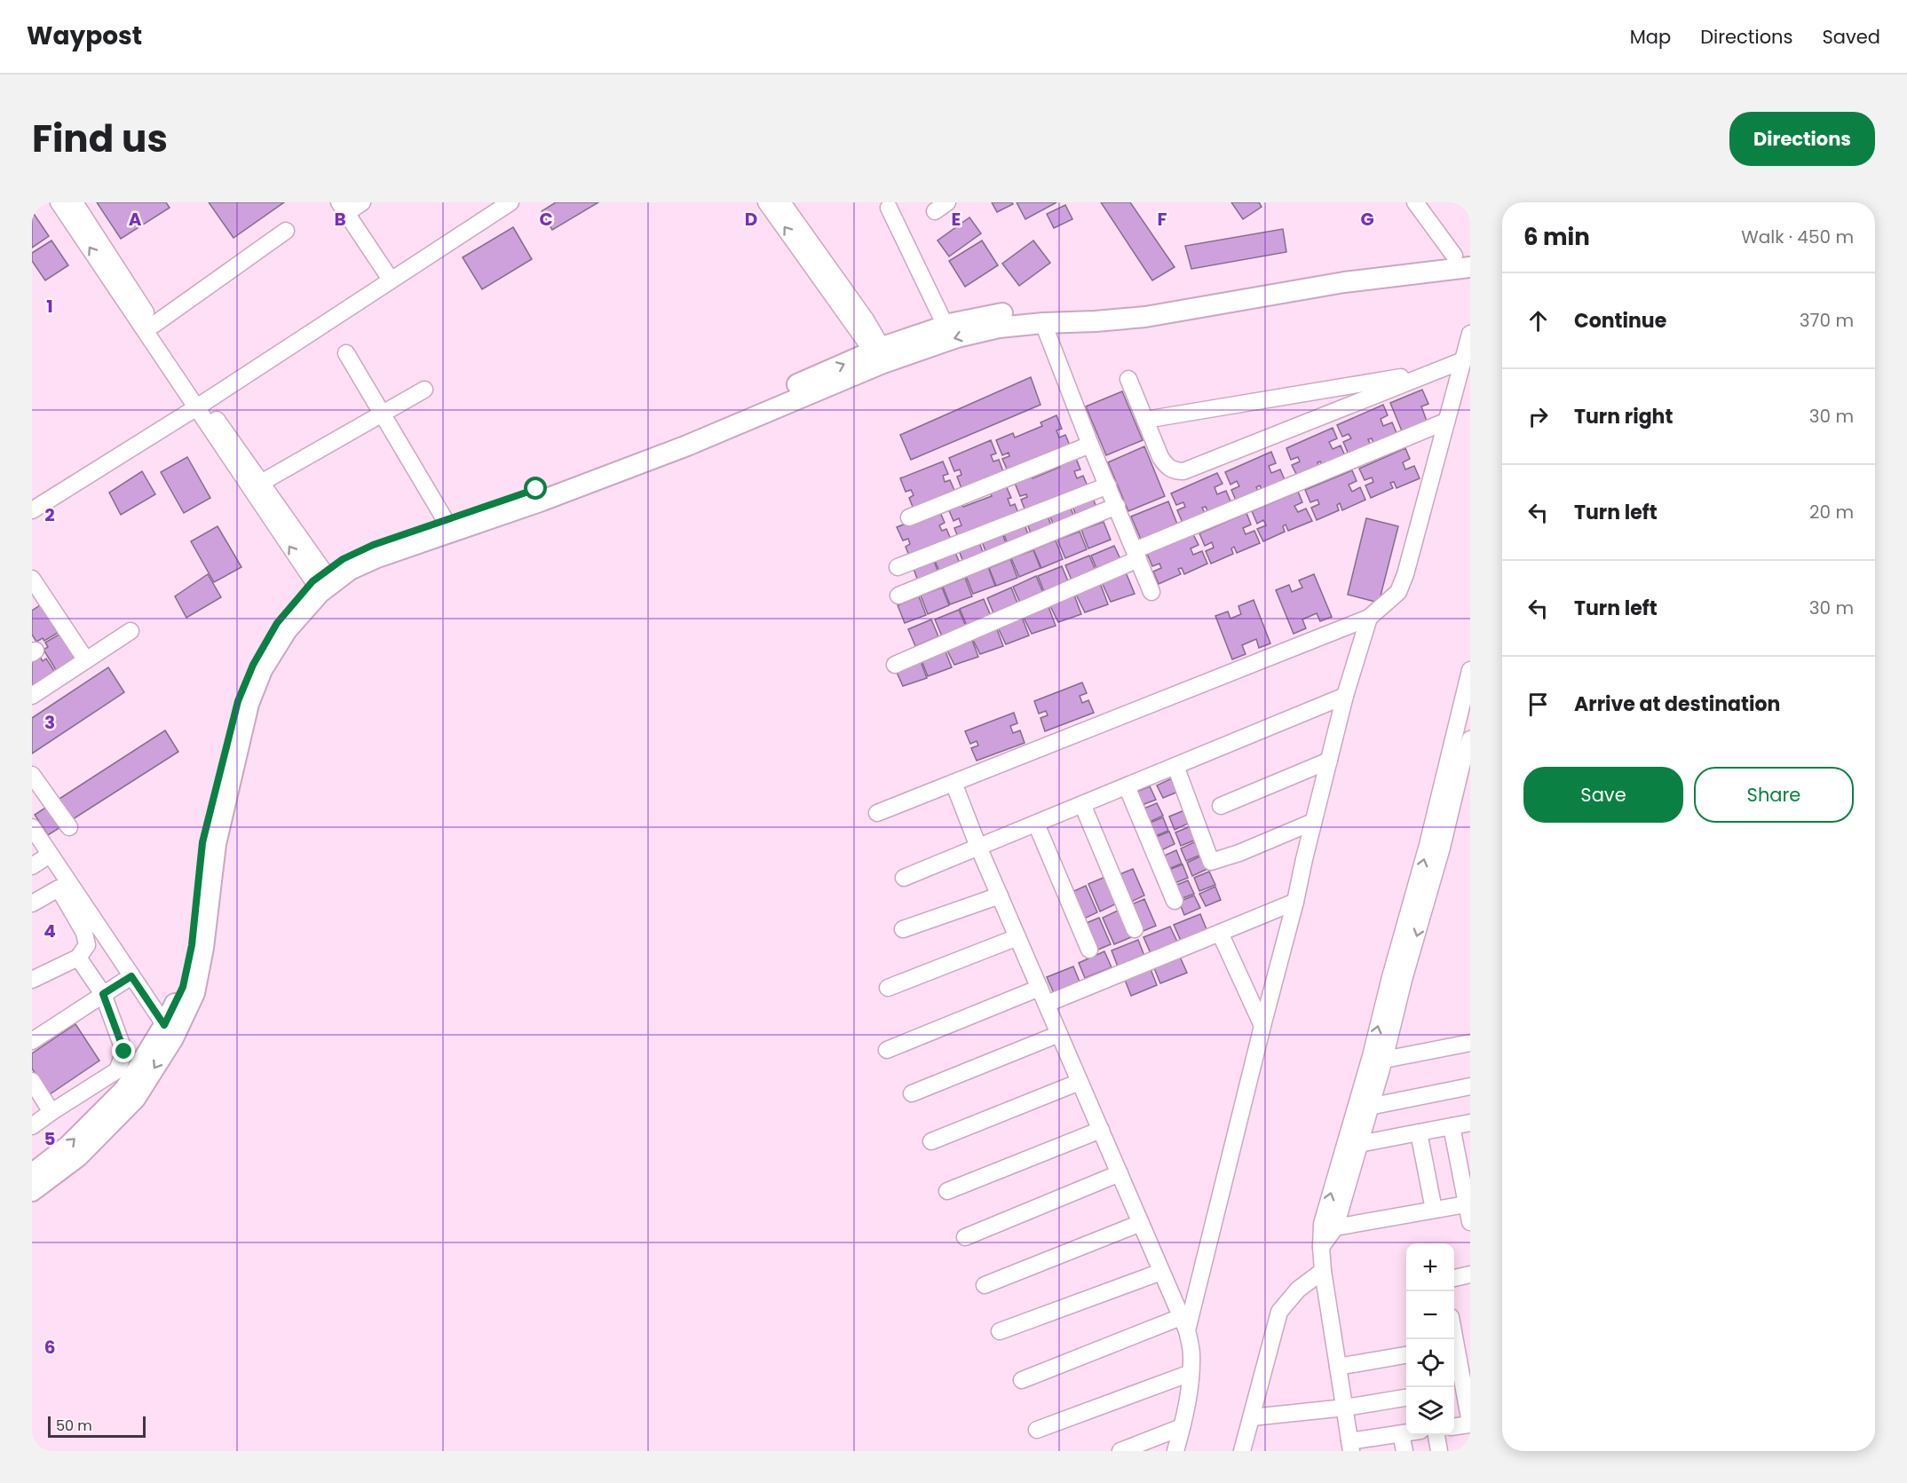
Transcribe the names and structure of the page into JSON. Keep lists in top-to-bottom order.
{
  "scale_bar": "50 m",
  "page": {
    "header": "Waypost",
    "nav": ["Map", "Directions", "Saved"],
    "title": "Find us",
    "buttons": [
      "Directions",
      ["Save", "Share"]
    ],
    "heading": ["6 min", "Walk · 450 m"],
    "list": [
      ["Continue", "370 m"],
      ["Turn right", "30 m"],
      ["Turn left", "20 m"],
      ["Turn left", "30 m"],
      "Arrive at destination"
    ],
    "map_buttons": ["+", "−"],
    "scale": "50 m"
  },
  "grid": {
    "columns": [
      "A",
      "B",
      "C",
      "D",
      "E",
      "F",
      "G"
    ],
    "rows": [
      "1",
      "2",
      "3",
      "4",
      "5",
      "6"
    ]
  }
}
